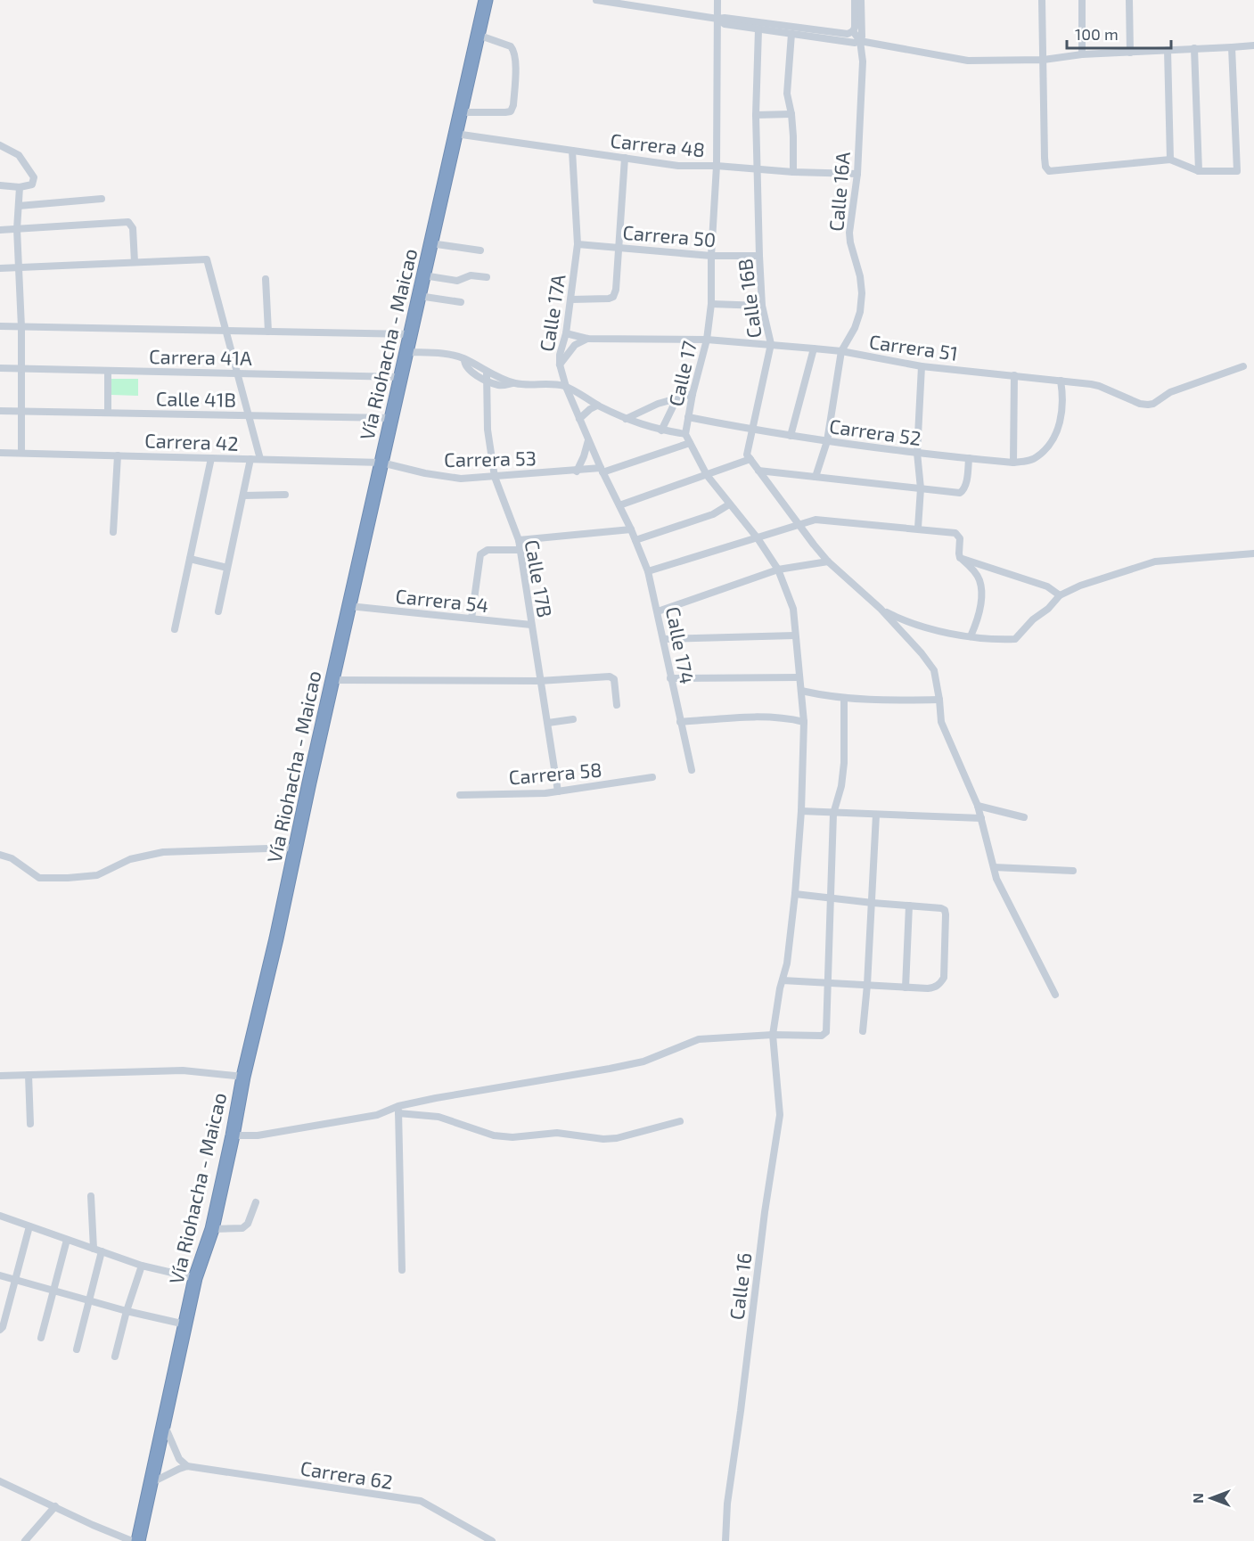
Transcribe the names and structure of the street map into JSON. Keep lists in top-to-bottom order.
{
  "streets": {
    "highway": ["Vía Riohacha - Maicao"],
    "street": [
      "Carrera 48",
      "Calle 16A",
      "Carrera 50",
      "Calle 16B",
      "Calle 17A",
      "Carrera 51",
      "Carrera 41A",
      "Calle 17",
      "Calle 41B",
      "Carrera 52",
      "Carrera 42",
      "Carrera 53",
      "Calle 17B",
      "Carrera 54",
      "Calle 174",
      "Carrera 58",
      "Calle 16",
      "Carrera 62"
    ]
  },
  "crossings": [
    ["Carrera 48", "Calle 16A"],
    ["Carrera 48", "Calle 16B"],
    ["Carrera 48", "Calle 17A"],
    ["Carrera 48", "Vía Riohacha - Maicao"],
    ["Carrera 48", "Calle 17"],
    ["Calle 16A", "Carrera 51"],
    ["Carrera 50", "Calle 16B"],
    ["Carrera 50", "Calle 17A"],
    ["Carrera 50", "Calle 17"],
    ["Calle 16B", "Carrera 51"],
    ["Calle 16B", "Carrera 52"],
    ["Calle 17A", "Carrera 51"],
    ["Calle 17A", "Carrera 53"],
    ["Calle 17A", "Calle 174"],
    ["Vía Riohacha - Maicao", "Carrera 41A"],
    ["Vía Riohacha - Maicao", "Calle 41B"],
    ["Vía Riohacha - Maicao", "Carrera 42"],
    ["Vía Riohacha - Maicao", "Carrera 53"],
    ["Vía Riohacha - Maicao", "Carrera 54"],
    ["Carrera 51", "Calle 17"],
    ["Carrera 51", "Carrera 52"],
    ["Calle 17", "Carrera 52"],
    ["Calle 17", "Carrera 53"],
    ["Calle 17", "Calle 16"],
    ["Carrera 42", "Carrera 53"],
    ["Carrera 53", "Calle 17B"],
    ["Calle 17B", "Carrera 54"],
    ["Calle 17B", "Carrera 58"]
  ],
  "scale_bar": "100 m",
  "north": "left"
}
